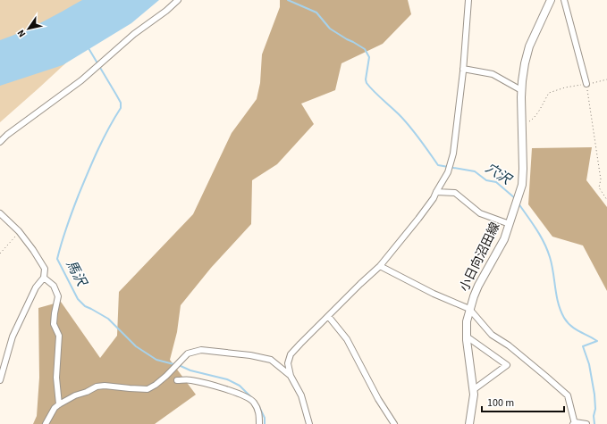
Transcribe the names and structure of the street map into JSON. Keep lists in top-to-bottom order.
{
  "streets": {
    "main road": ["小日向沼田線"]
  },
  "water": ["穴沢", "馬沢"],
  "scale_bar": "100 m",
  "north": "bottom left"
}
